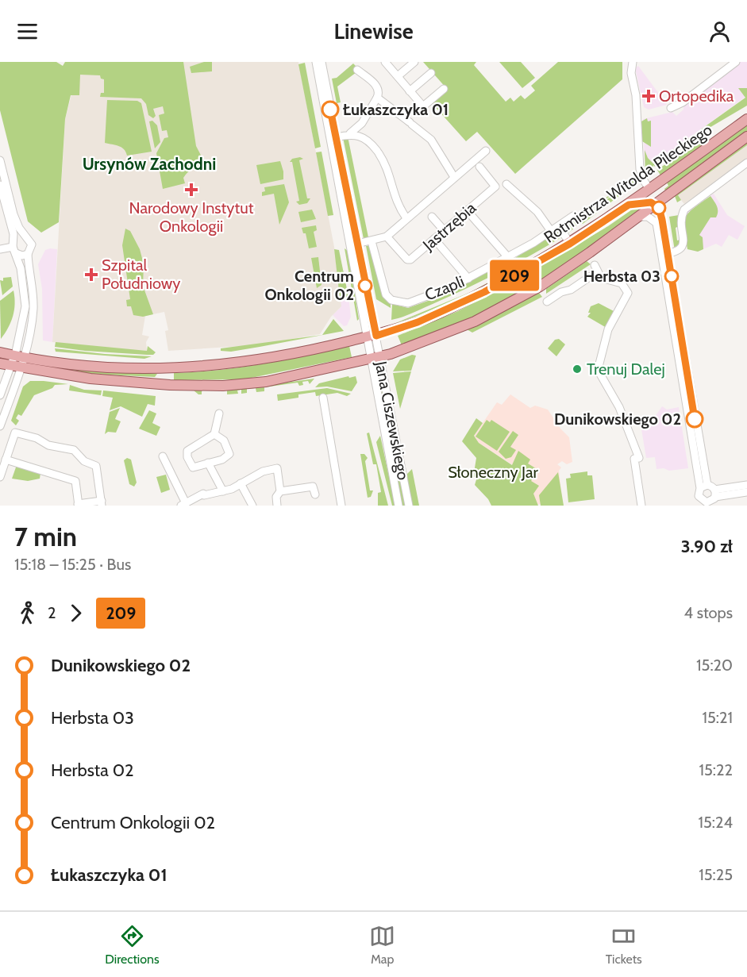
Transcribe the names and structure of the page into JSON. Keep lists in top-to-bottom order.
{
  "streets": {
    "main road": ["Rotmistrza Witolda Pileckiego"],
    "street": ["Jastrzębia", "Czapli", "Jana Ciszewskiego"]
  },
  "crossings": [
    ["Rotmistrza Witolda Pileckiego", "Jana Ciszewskiego"]
  ],
  "districts": ["Ursynów Zachodni"],
  "parks": ["Słoneczny Jar"],
  "places": {
    "health": ["Ortopedika", "Narodowy Instytut Onkologii", "Szpital Południowy"],
    "other": [
      "Łukaszczyka 01",
      "Herbsta 03",
      "Centrum Onkologii 02",
      "Trenuj Dalej",
      "Dunikowskiego 02"
    ]
  },
  "lines": ["bus line 209"],
  "page": {
    "header": "Linewise",
    "on_map": "209",
    "heading": ["7 min", "15:18 – 15:25 · Bus", "3.90 zł"],
    "legs": ["2", "209", "4 stops"],
    "list": [
      {
        "name": "Dunikowskiego 02",
        "value": "15:20"
      },
      {
        "name": "Herbsta 03",
        "value": "15:21"
      },
      {
        "name": "Herbsta 02",
        "value": "15:22"
      },
      {
        "name": "Centrum Onkologii 02",
        "value": "15:24"
      },
      {
        "name": "Łukaszczyka 01",
        "value": "15:25"
      }
    ],
    "tabs": ["Directions", "Map", "Tickets"]
  }
}
